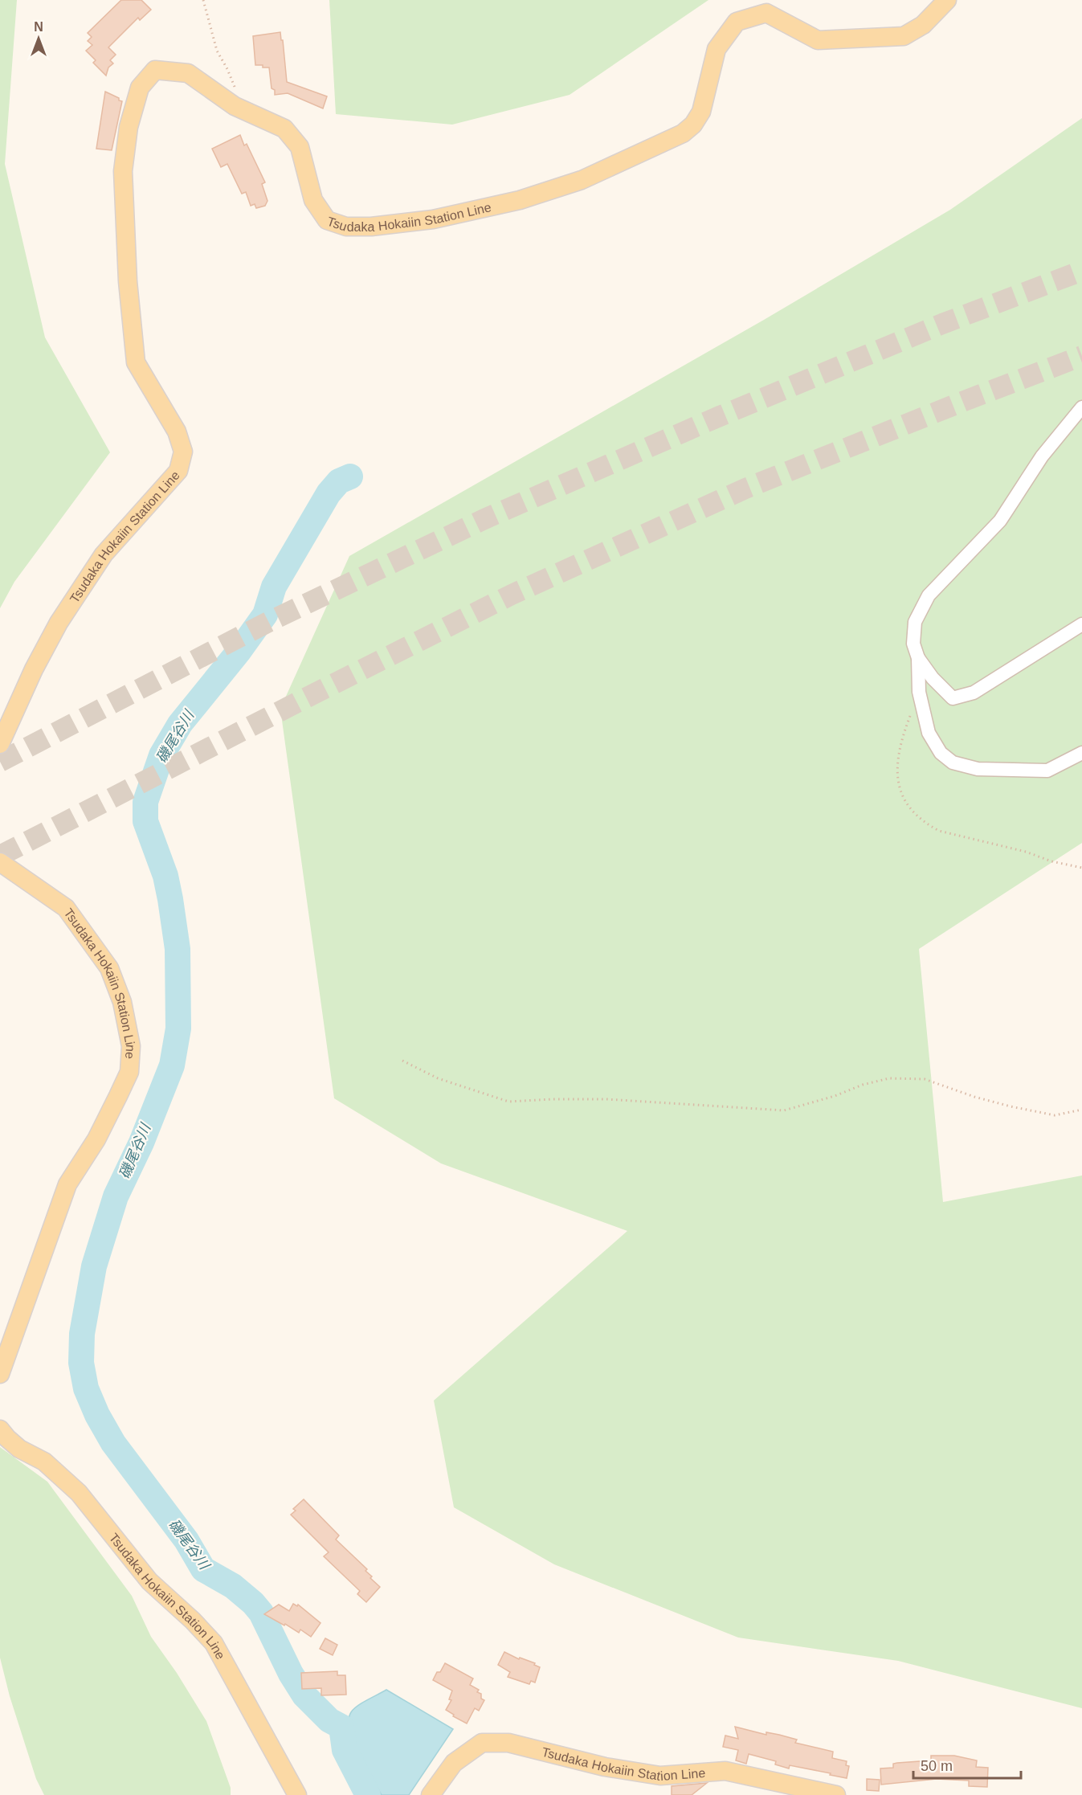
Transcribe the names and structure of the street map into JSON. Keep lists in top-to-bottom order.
{
  "streets": {
    "main road": ["Tsudaka Hokaiin Station Line"]
  },
  "water": ["磯尾谷川"],
  "scale_bar": "50 m",
  "north": "top"
}
